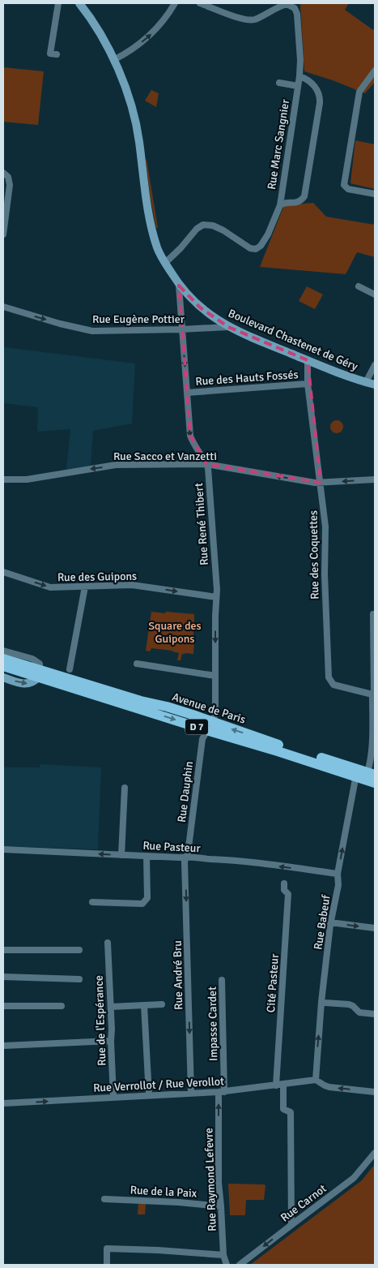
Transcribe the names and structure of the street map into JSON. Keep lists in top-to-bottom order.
{
  "streets": {
    "main road": ["Avenue de Paris", "D 7"],
    "street": [
      "Rue Marc Sangnier",
      "Rue Eugène Pottier",
      "Boulevard Chastenet de Géry",
      "Rue des Hauts Fossés",
      "Rue Sacco et Vanzetti",
      "Rue René Thibert",
      "Rue des Coquettes",
      "Rue des Guipons",
      "Rue Dauphin",
      "Rue Pasteur",
      "Rue Babeuf",
      "Rue André Bru",
      "Cité Pasteur",
      "Rue de l'Espérance",
      "Impasse Cardet",
      "Rue Verrollot / Rue Verollot",
      "Rue Raymond Lefevre",
      "Rue de la Paix",
      "Rue Carnot"
    ]
  },
  "crossings": [
    ["Rue Marc Sangnier", "Boulevard Chastenet de Géry"],
    ["Rue Eugène Pottier", "Boulevard Chastenet de Géry"],
    ["Rue Eugène Pottier", "Rue René Thibert"],
    ["Boulevard Chastenet de Géry", "Rue René Thibert"],
    ["Boulevard Chastenet de Géry", "Rue des Coquettes"],
    ["Rue des Hauts Fossés", "Rue René Thibert"],
    ["Rue des Hauts Fossés", "Rue des Coquettes"],
    ["Rue Sacco et Vanzetti", "Rue René Thibert"],
    ["Rue Sacco et Vanzetti", "Rue des Coquettes"],
    ["Rue René Thibert", "Rue des Guipons"],
    ["Rue René Thibert", "Avenue de Paris"],
    ["Rue René Thibert", "Rue Dauphin"],
    ["Rue des Coquettes", "Rue Babeuf"],
    ["Avenue de Paris", "Rue Dauphin"],
    ["Avenue de Paris", "Rue Babeuf"],
    ["Rue Dauphin", "Rue Pasteur"],
    ["Rue Dauphin", "Rue André Bru"],
    ["Rue Pasteur", "Rue Babeuf"],
    ["Rue Pasteur", "Rue André Bru"],
    ["Rue Babeuf", "Rue Verrollot / Rue Verollot"],
    ["Rue André Bru", "Rue Verrollot / Rue Verollot"],
    ["Cité Pasteur", "Rue Verrollot / Rue Verollot"],
    ["Cité Pasteur", "Rue Carnot"],
    ["Rue de l'Espérance", "Rue Verrollot / Rue Verollot"],
    ["Impasse Cardet", "Rue Verrollot / Rue Verollot"],
    ["Impasse Cardet", "Rue Raymond Lefevre"],
    ["Rue Verrollot / Rue Verollot", "Rue Raymond Lefevre"],
    ["Rue Raymond Lefevre", "Rue de la Paix"]
  ],
  "one_way": [
    "Rue Eugène Pottier",
    "Rue Sacco et Vanzetti",
    "Rue René Thibert",
    "Rue des Guipons",
    "Rue Pasteur",
    "Rue Babeuf",
    "Rue Verrollot / Rue Verollot",
    "Rue Raymond Lefevre",
    "Rue Carnot"
  ],
  "parks": ["Square des Guipons"]
}
